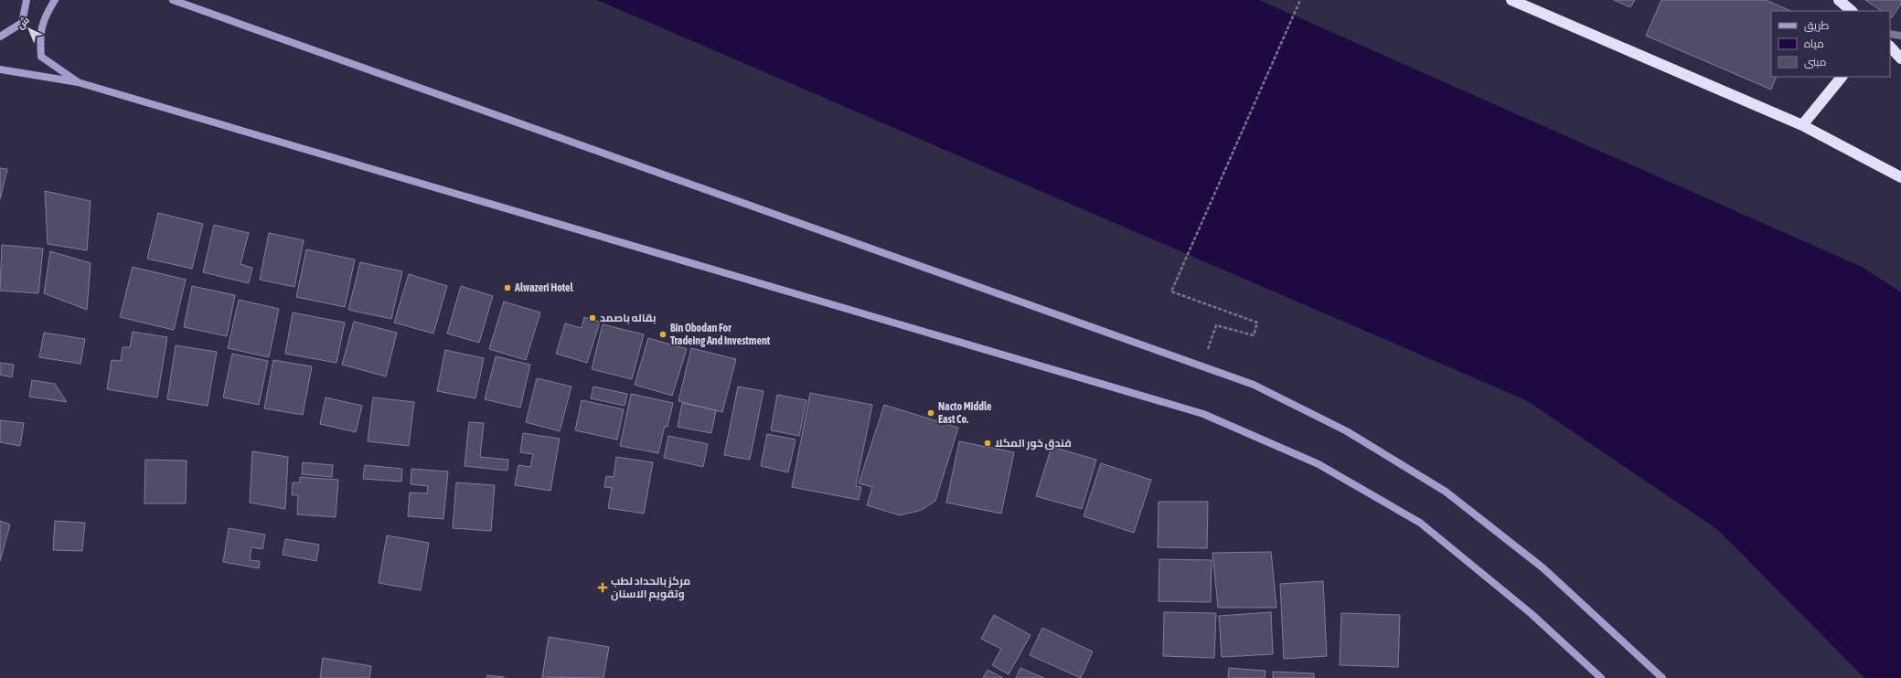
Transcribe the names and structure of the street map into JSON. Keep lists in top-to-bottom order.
{
  "places": {
    "other": [
      "Alwazeri Hotel",
      "بقاله باصمد",
      "Bin Obodan For Tradeing And Investment",
      "Nacto Middle East Co.",
      "فندق خور المكلا"
    ],
    "health": ["مركز بالحداد لطب وتقويم الاسنان"]
  },
  "legend": ["طريق", "مياه", "مبنى"],
  "north": "top left"
}
